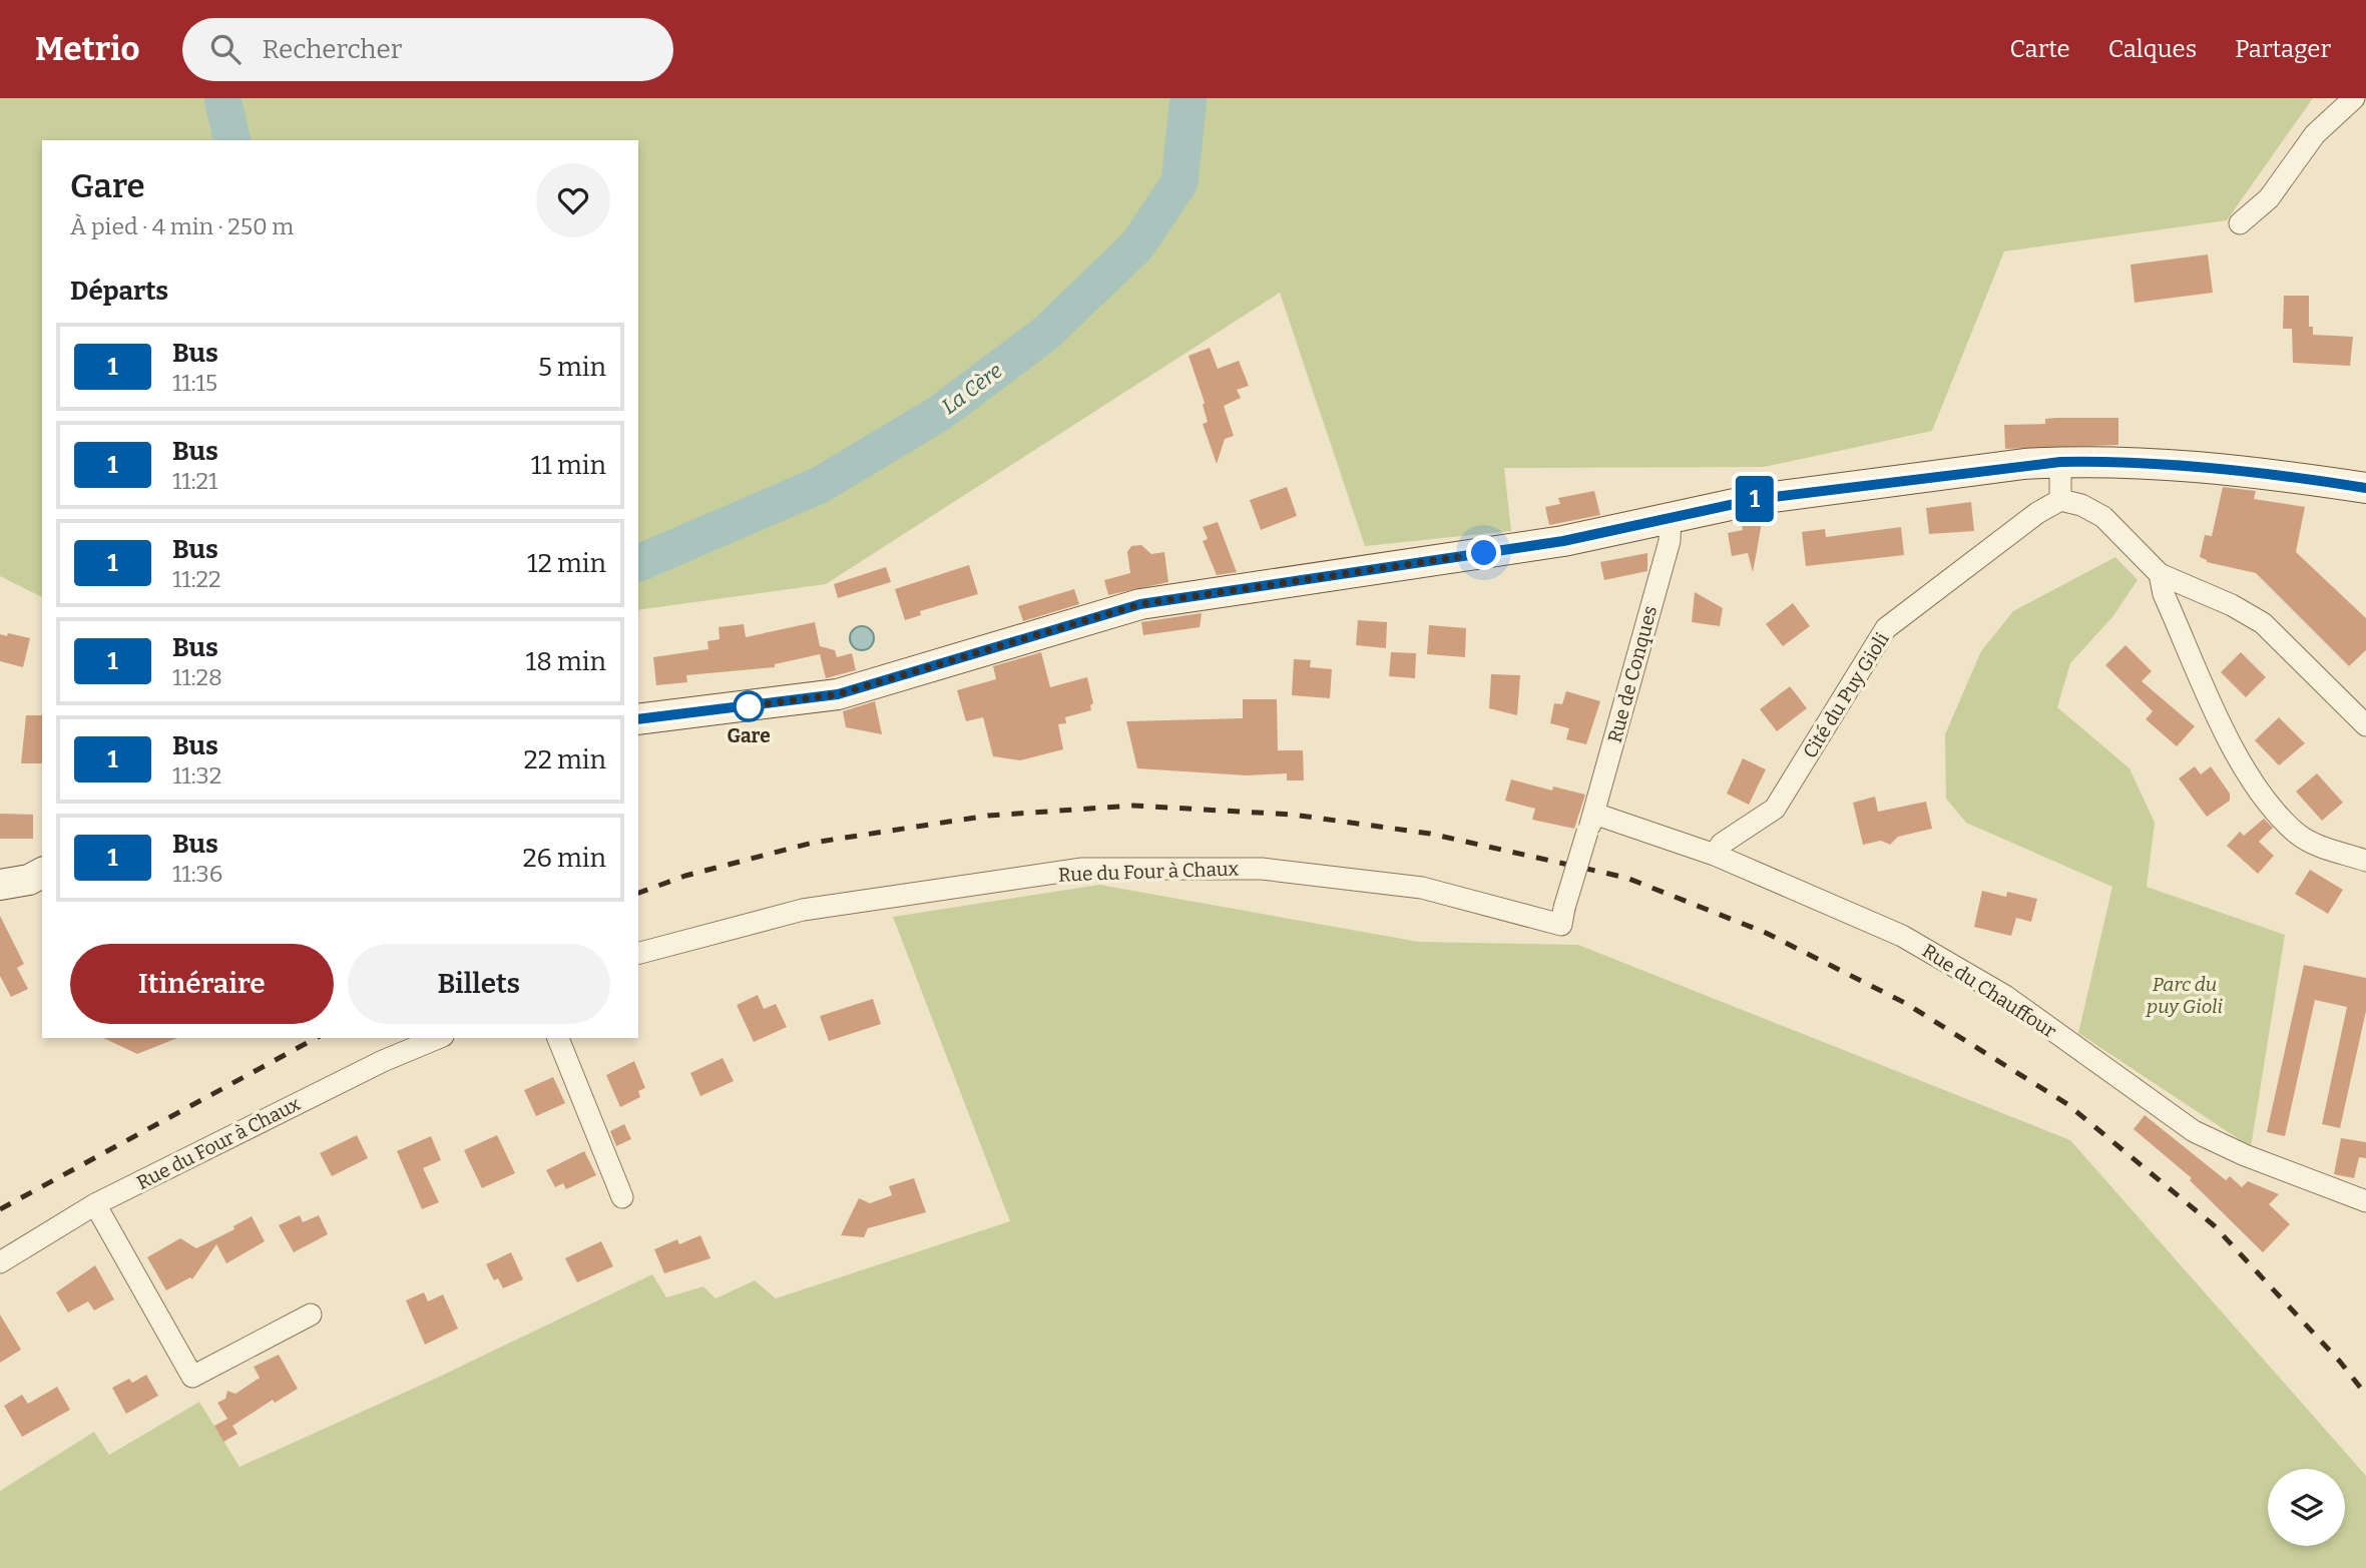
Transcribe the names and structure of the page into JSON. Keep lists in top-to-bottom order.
{
  "streets": {
    "street": [
      "Rue de Conques",
      "Cité du Puy Gioli",
      "Rue du Four à Chaux",
      "Rue du Chauffour"
    ]
  },
  "crossings": [
    ["Rue de Conques", "Rue du Four à Chaux"],
    ["Rue de Conques", "Rue du Chauffour"],
    ["Cité du Puy Gioli", "Rue du Chauffour"]
  ],
  "water": ["La Cère"],
  "parks": ["Parc du puy Gioli"],
  "places": ["Gare"],
  "lines": ["bus line 1"],
  "page": {
    "header": "Metrio",
    "search": "Rechercher",
    "nav": ["Carte", "Calques", "Partager"],
    "on_map": "1",
    "heading": [
      ["Gare", "À pied · 4 min · 250 m"],
      "Départs"
    ],
    "list": [
      {
        "mark": "1",
        "name": "Bus",
        "note": "11:15",
        "value": "5 min"
      },
      {
        "mark": "1",
        "name": "Bus",
        "note": "11:21",
        "value": "11 min"
      },
      {
        "mark": "1",
        "name": "Bus",
        "note": "11:22",
        "value": "12 min"
      },
      {
        "mark": "1",
        "name": "Bus",
        "note": "11:28",
        "value": "18 min"
      },
      {
        "mark": "1",
        "name": "Bus",
        "note": "11:32",
        "value": "22 min"
      },
      {
        "mark": "1",
        "name": "Bus",
        "note": "11:36",
        "value": "26 min"
      }
    ],
    "buttons": ["Itinéraire", "Billets"]
  }
}
